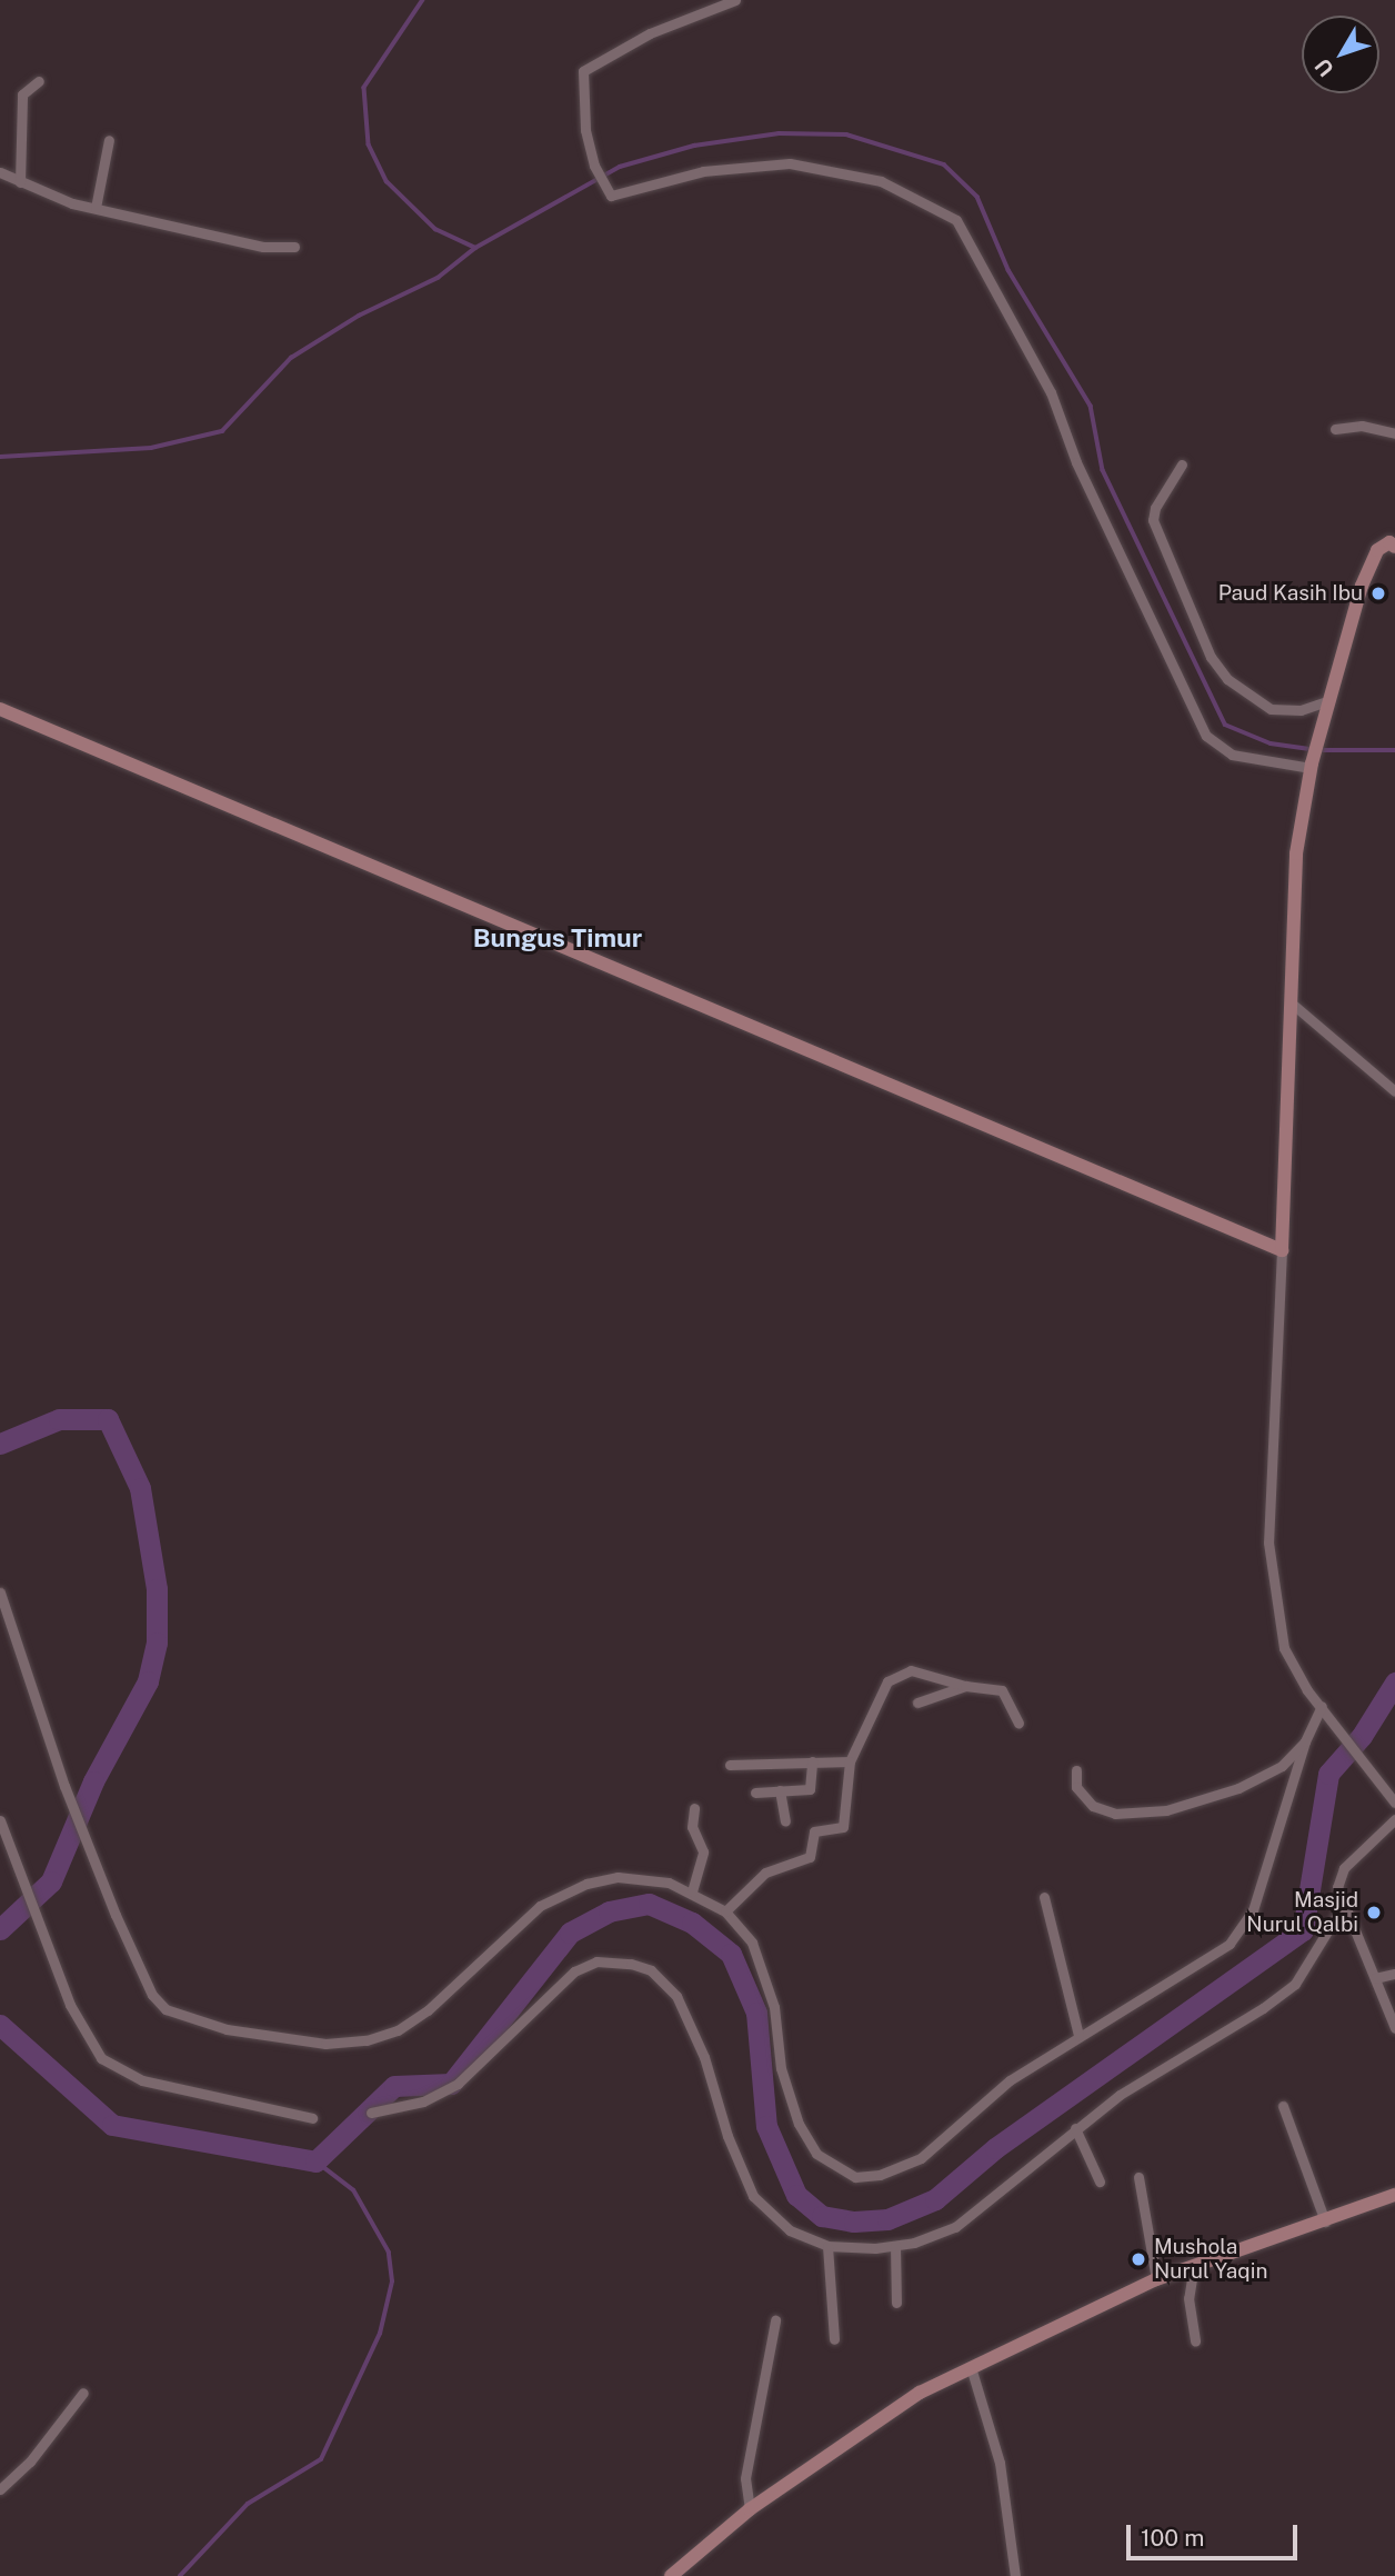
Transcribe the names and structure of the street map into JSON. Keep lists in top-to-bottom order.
{
  "districts": ["Bungus Timur"],
  "places": ["Paud Kasih Ibu", "Masjid Nurul Qalbi", "Mushola Nurul Yaqin"],
  "scale_bar": "100 m",
  "north": "bottom left"
}
